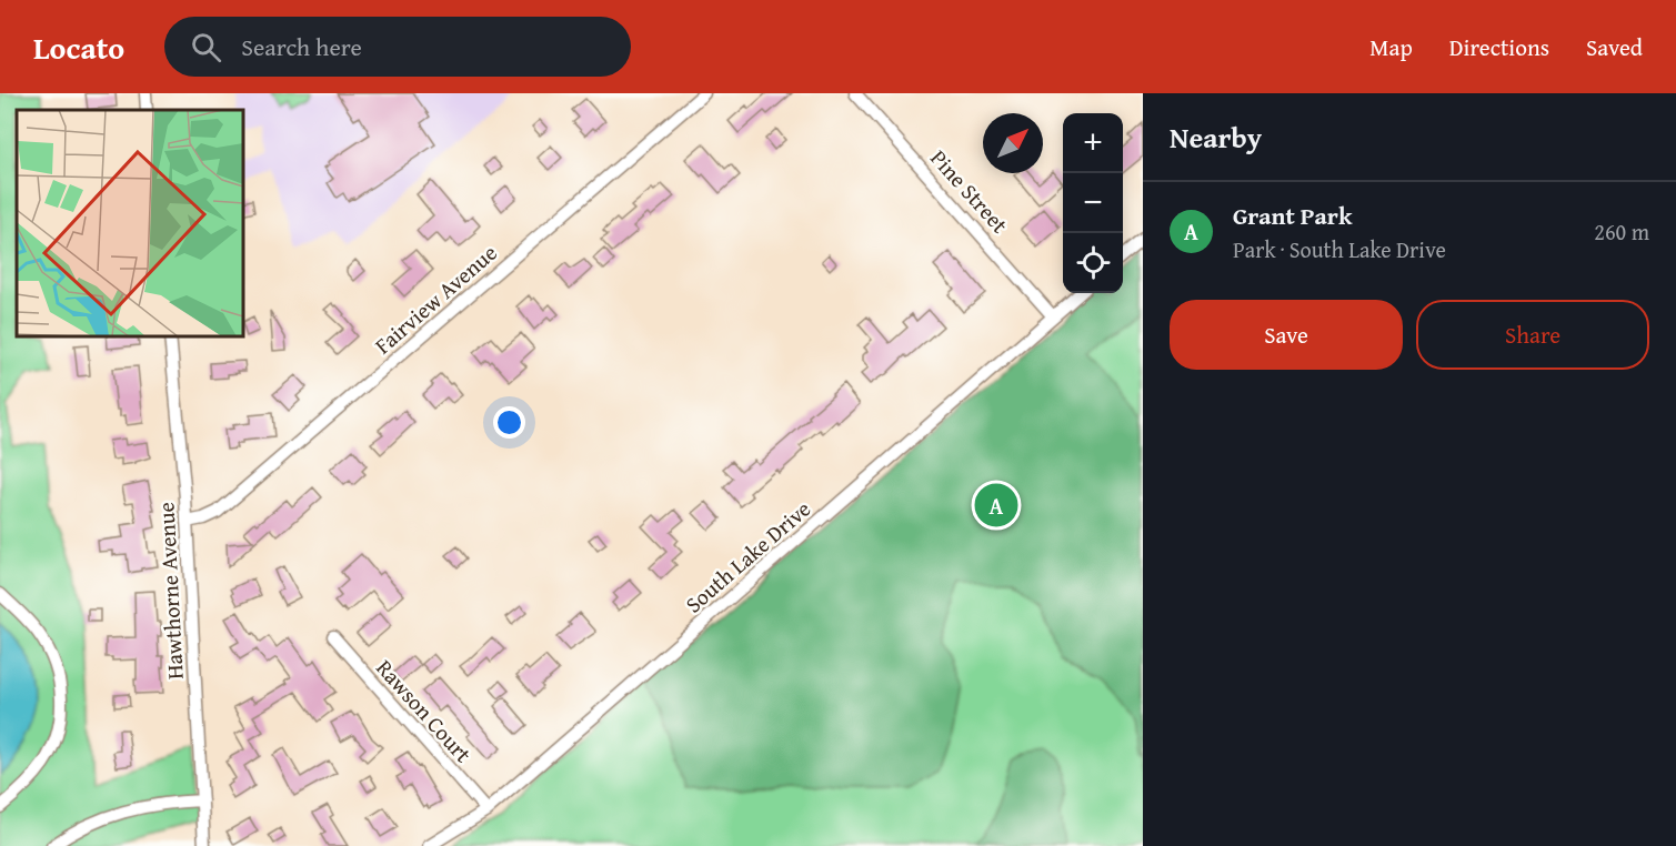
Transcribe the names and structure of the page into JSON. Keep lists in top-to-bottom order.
{
  "streets": {
    "street": [
      "Pine Street",
      "Fairview Avenue",
      "South Lake Drive",
      "Hawthorne Avenue",
      "Rawson Court"
    ]
  },
  "crossings": [
    ["Pine Street", "South Lake Drive"],
    ["Fairview Avenue", "Hawthorne Avenue"],
    ["South Lake Drive", "Rawson Court"]
  ],
  "north": "top right",
  "page": {
    "header": "Locato",
    "search": "Search here",
    "nav": ["Map", "Directions", "Saved"],
    "heading": "Nearby",
    "map_buttons": ["+", "−"],
    "list": [
      {
        "mark": "A",
        "name": "Grant Park",
        "note": "Park · South Lake Drive",
        "value": "260 m"
      }
    ],
    "buttons": ["Save", "Share"],
    "pins": "A"
  }
}
